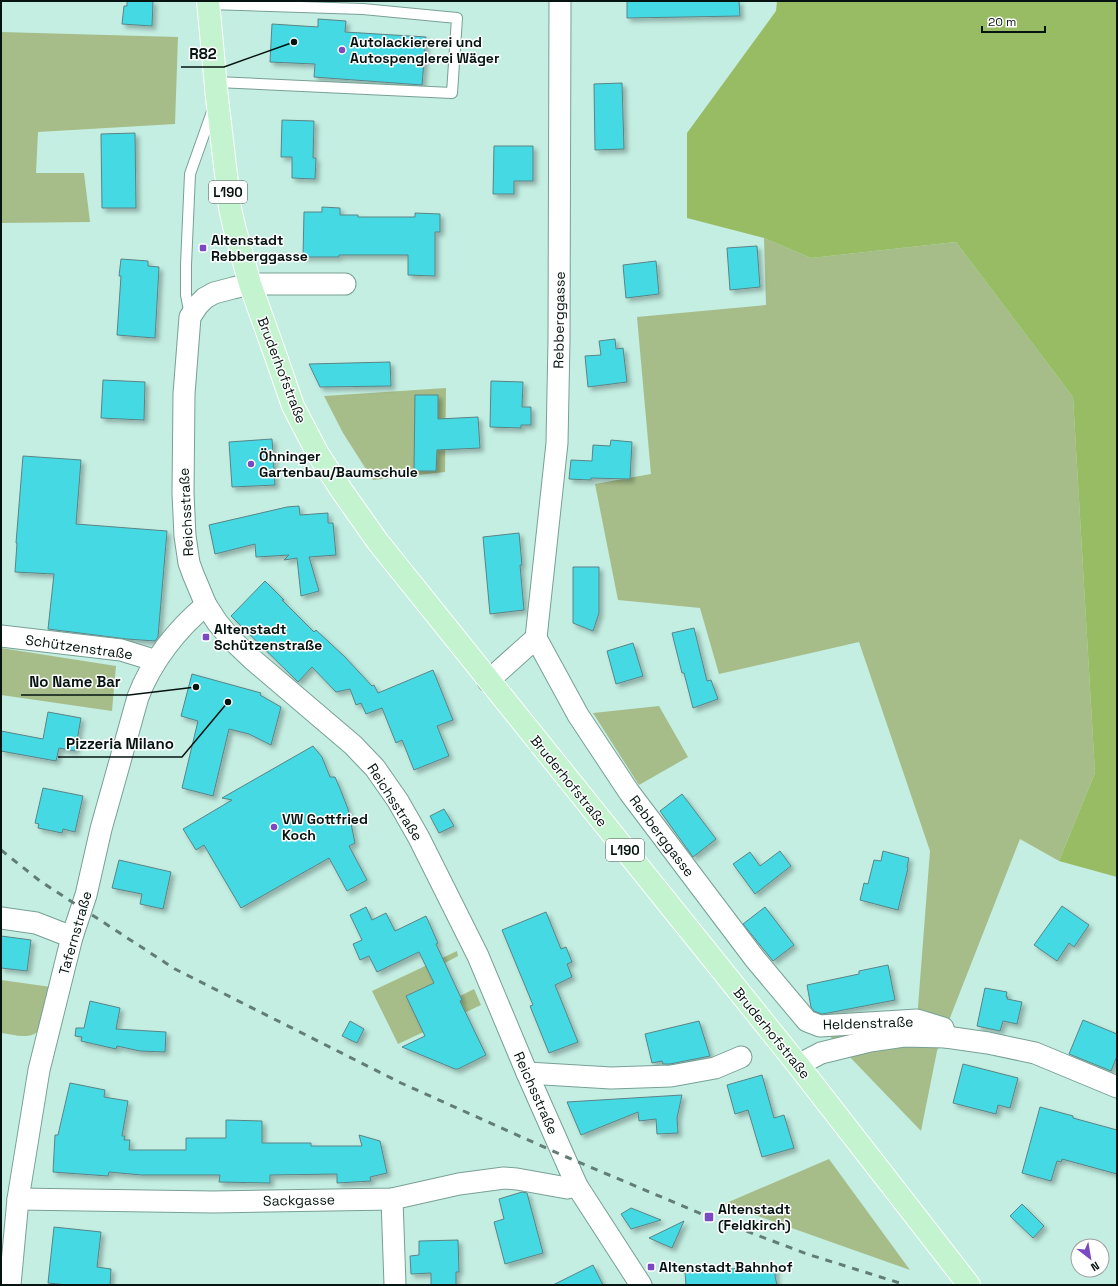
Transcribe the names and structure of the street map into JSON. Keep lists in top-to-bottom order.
{
  "streets": {
    "main road": ["L190", "Bruderhofstraße", "Reichsstraße"],
    "street": [
      "Rebberggasse",
      "Schützenstraße",
      "Tafernstraße",
      "Heldenstraße",
      "Sackgasse"
    ]
  },
  "crossings": [
    ["Rebberggasse", "Heldenstraße"],
    ["Bruderhofstraße", "Reichsstraße"],
    ["Bruderhofstraße", "Heldenstraße"],
    ["Reichsstraße", "Tafernstraße"],
    ["Reichsstraße", "Sackgasse"],
    ["Schützenstraße", "Tafernstraße"],
    ["Tafernstraße", "Sackgasse"]
  ],
  "places": {
    "other": [
      "R82",
      "Autolackiererei und Autospenglerei Wäger",
      "Öhninger Gartenbau/Baumschule",
      "No Name Bar",
      "Pizzeria Milano",
      "VW Gottfried Koch"
    ],
    "transit": [
      "Altenstadt Rebberggasse",
      "Altenstadt Schützenstraße",
      "Altenstadt (Feldkirch)",
      "Altenstadt Bahnhof"
    ]
  },
  "scale_bar": "20 m",
  "north": "bottom right"
}
